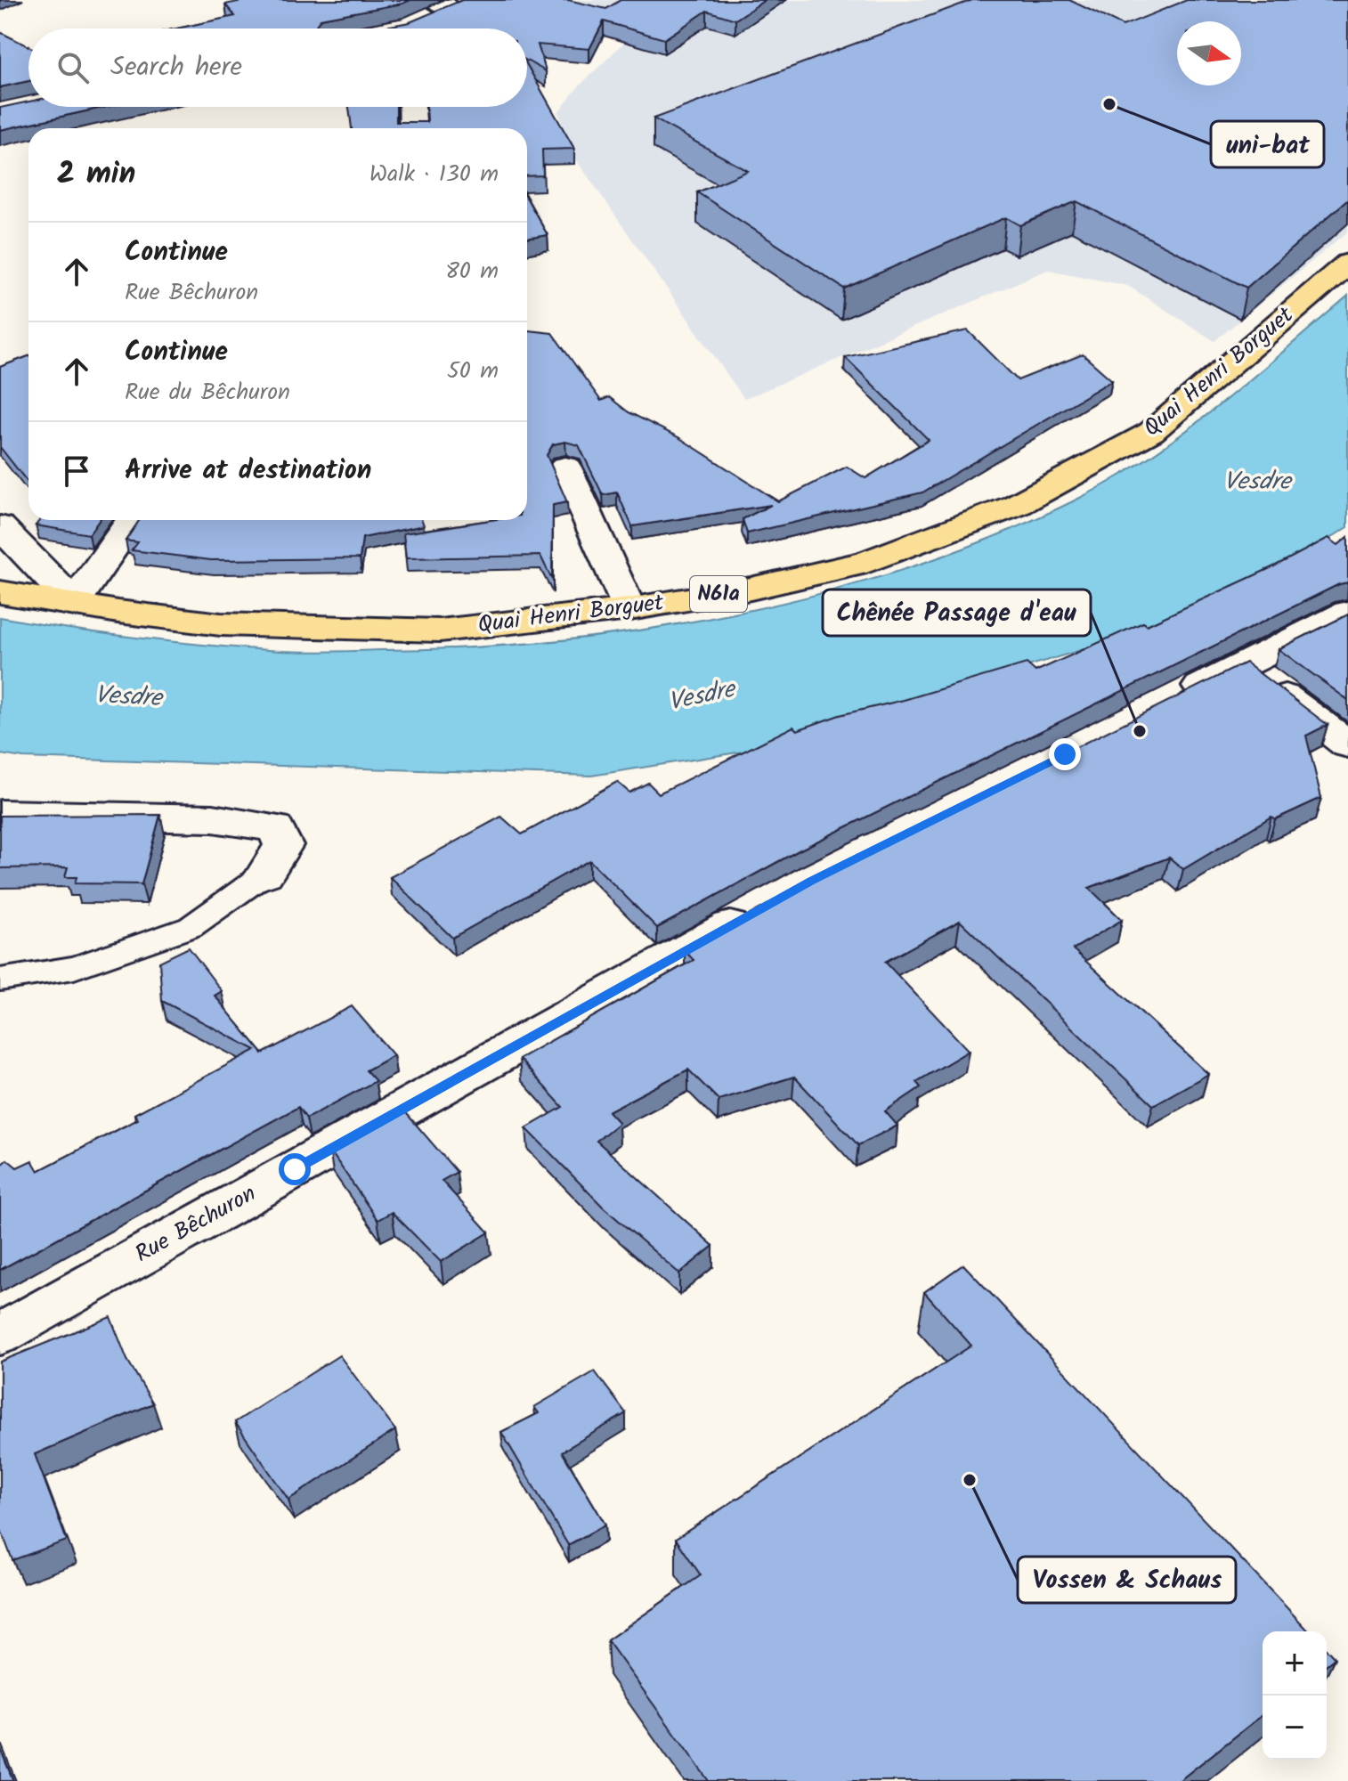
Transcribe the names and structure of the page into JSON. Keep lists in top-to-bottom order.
{
  "streets": {
    "main road": ["Quai Henri Borguet", "N61a"],
    "street": ["Rue Bêchuron"]
  },
  "water": ["Vesdre"],
  "places": ["uni-bat", "Chênée Passage d'eau", "Vossen & Schaus"],
  "north": "right",
  "page": {
    "search": "Search here",
    "heading": ["2 min", "Walk · 130 m"],
    "list": [
      ["Continue", "Rue Bêchuron", "80 m"],
      ["Continue", "Rue du Bêchuron", "50 m"],
      "Arrive at destination"
    ],
    "map_buttons": ["+", "−"]
  }
}
